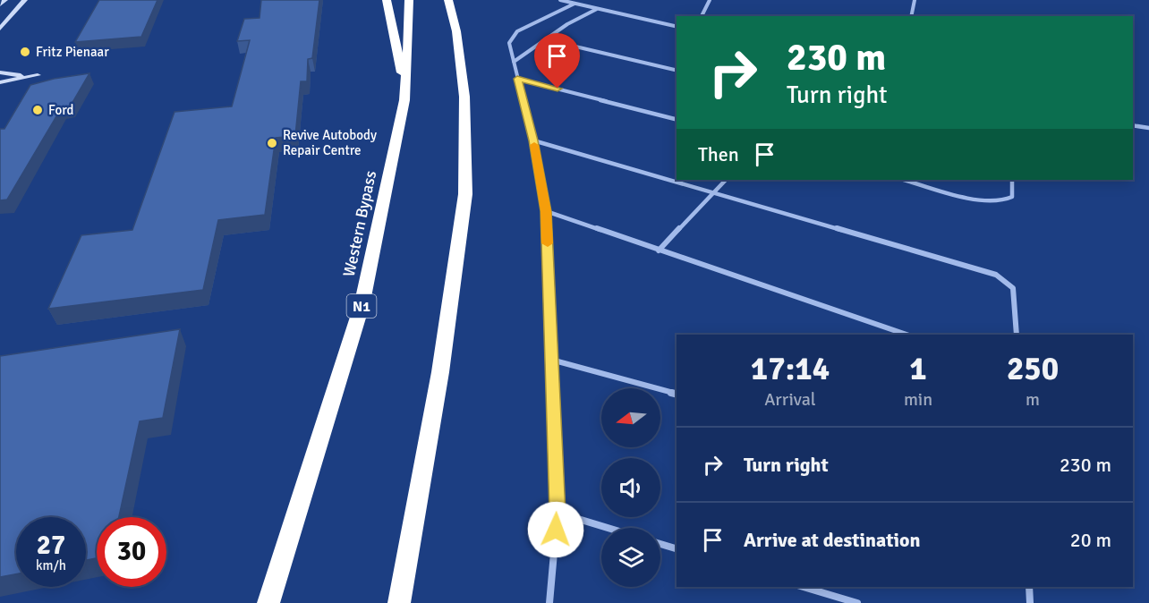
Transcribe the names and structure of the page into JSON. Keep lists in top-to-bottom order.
{
  "streets": {
    "highway": ["Western Bypass", "N1"]
  },
  "places": ["Fritz Pienaar", "Ford", "Revive Autobody Repair Centre"],
  "north": "left",
  "page": {
    "turn": ["230 m", "Turn right"],
    "then": "Then",
    "eta": [
      "17:14",
      "Arrival",
      "1",
      "min",
      "250",
      "m"
    ],
    "list": [
      {
        "name": "Turn right",
        "value": "230 m"
      },
      {
        "name": "Arrive at destination",
        "value": "20 m"
      }
    ],
    "speed": "27 km/h",
    "limit": "30"
  }
}
